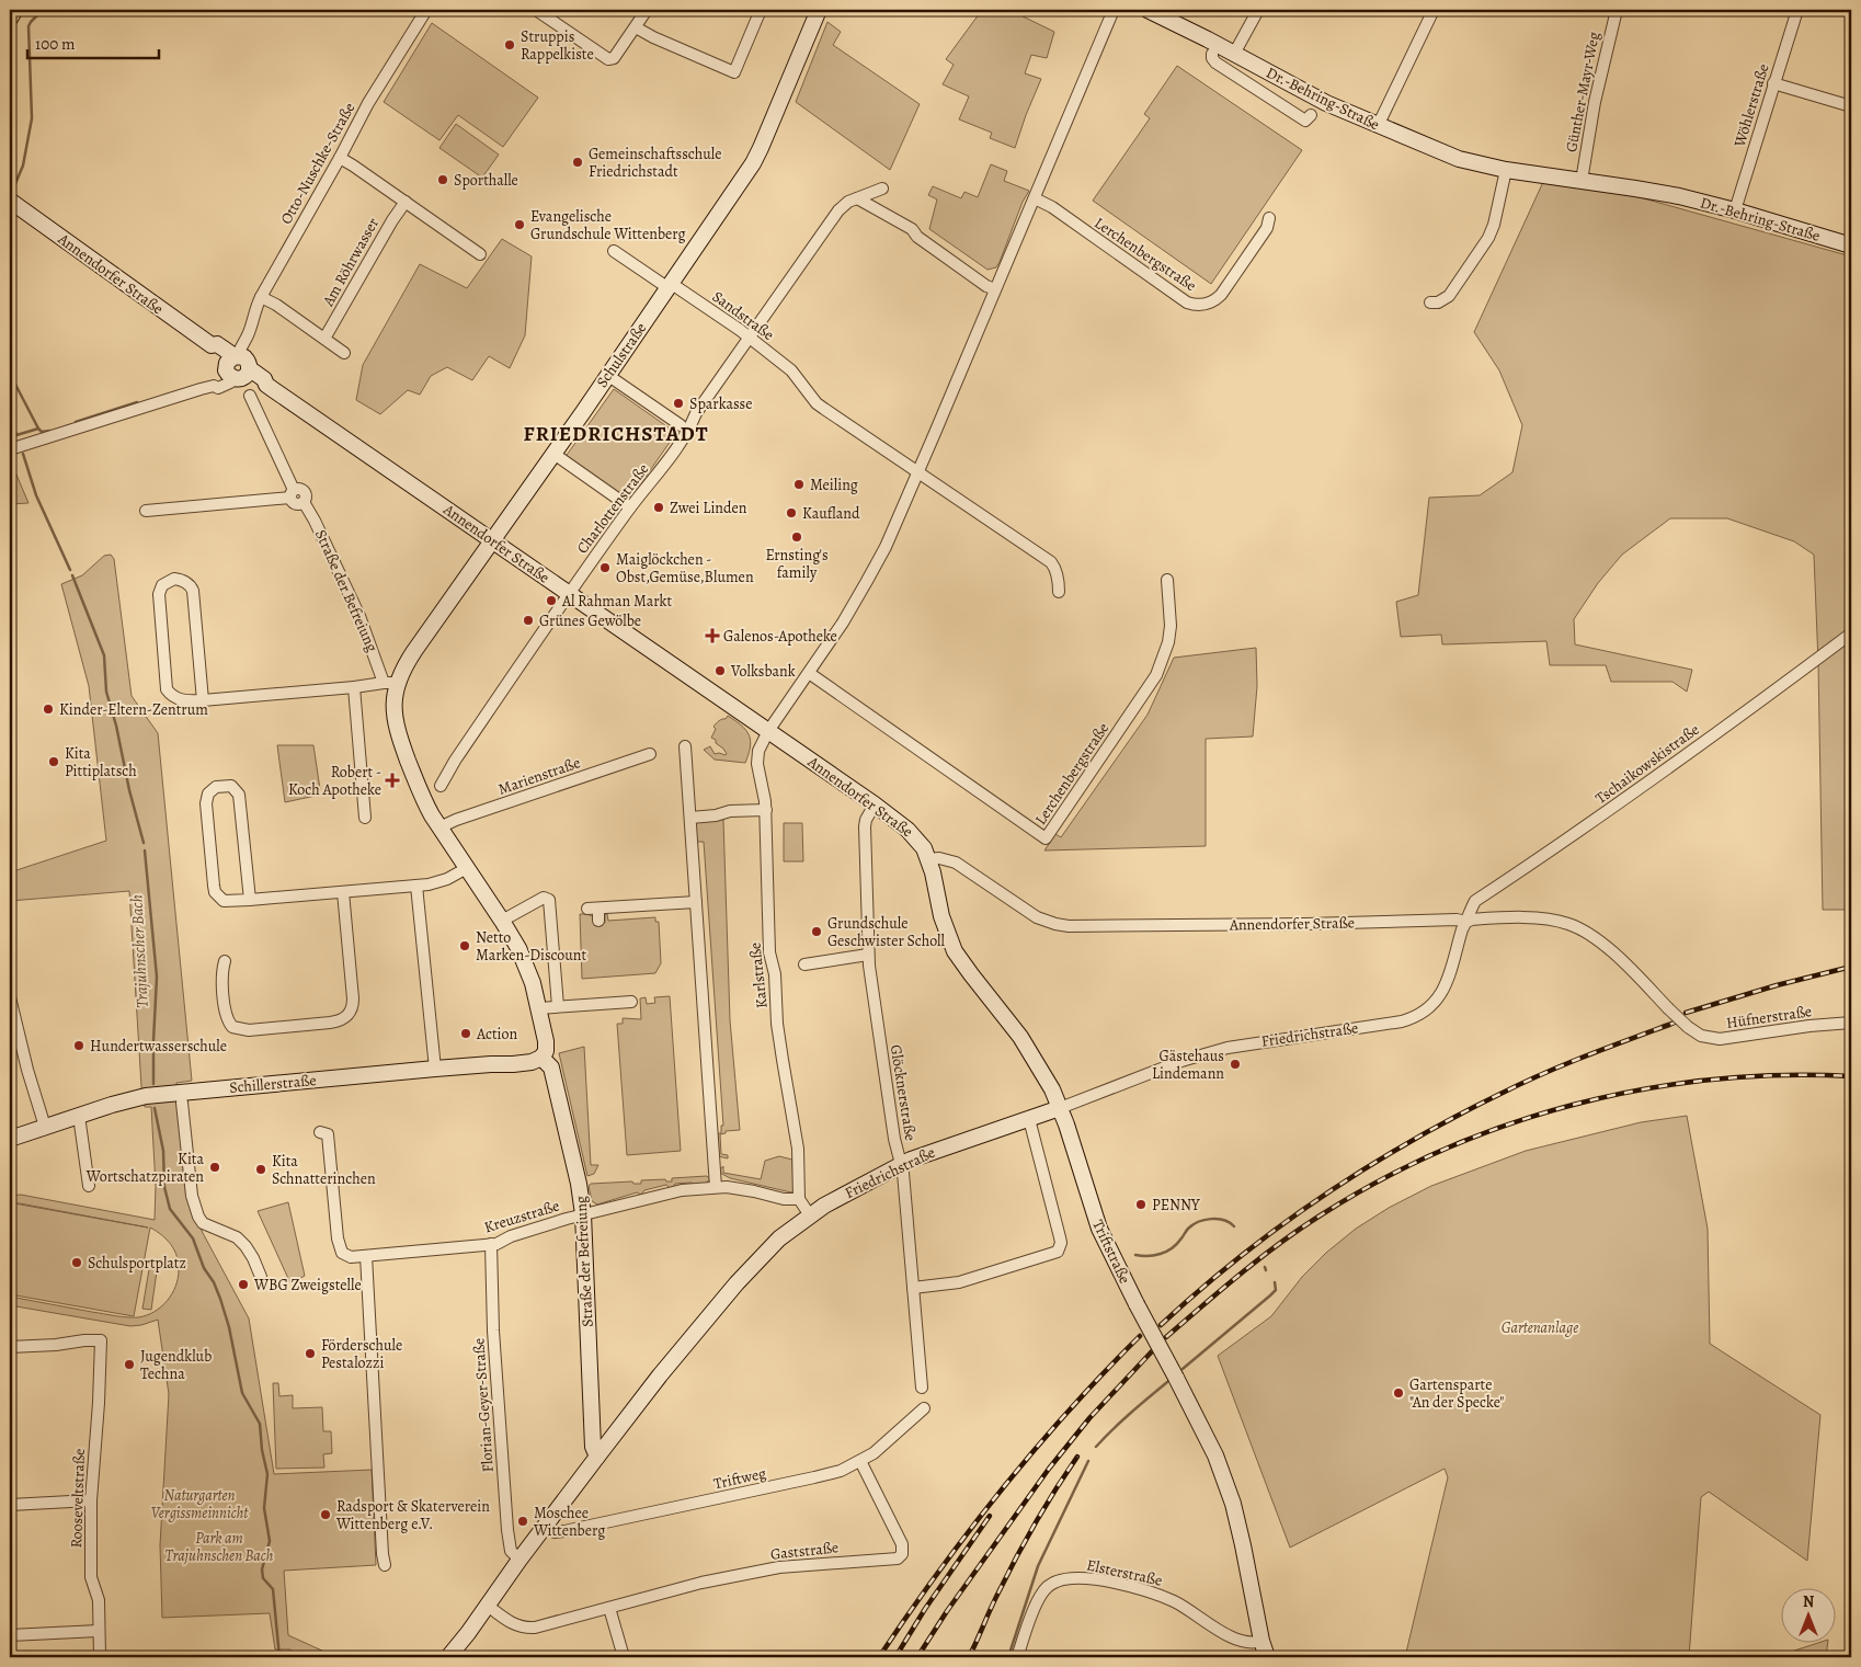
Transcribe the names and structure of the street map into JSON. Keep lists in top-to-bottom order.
{
  "streets": {
    "street": [
      "Günther-Mayr-Weg",
      "Dr.-Behring-Straße",
      "Wöhlerstraße",
      "Otto-Nuschke-Straße",
      "Lerchenbergstraße",
      "Am Röhrwasser",
      "Annendorfer Straße",
      "Sandstraße",
      "Schulstraße",
      "Charlottenstraße",
      "Straße der Befreiung",
      "Tschaikowskistraße",
      "Marienstraße",
      "Karlstraße",
      "Hüfnerstraße",
      "Friedrichstraße",
      "Schillerstraße",
      "Glöcknerstraße",
      "Kreuzstraße",
      "Triftstraße",
      "Florian-Geyer-Straße",
      "Triftweg",
      "Rooseveltstraße",
      "Gaststraße",
      "Elsterstraße"
    ]
  },
  "crossings": [
    ["Günther-Mayr-Weg", "Dr.-Behring-Straße"],
    ["Dr.-Behring-Straße", "Wöhlerstraße"],
    ["Otto-Nuschke-Straße", "Annendorfer Straße"],
    ["Annendorfer Straße", "Schulstraße"],
    ["Annendorfer Straße", "Charlottenstraße"],
    ["Annendorfer Straße", "Tschaikowskistraße"],
    ["Annendorfer Straße", "Karlstraße"],
    ["Annendorfer Straße", "Hüfnerstraße"],
    ["Annendorfer Straße", "Friedrichstraße"],
    ["Annendorfer Straße", "Glöcknerstraße"],
    ["Annendorfer Straße", "Triftstraße"],
    ["Sandstraße", "Schulstraße"],
    ["Sandstraße", "Charlottenstraße"],
    ["Schulstraße", "Straße der Befreiung"],
    ["Straße der Befreiung", "Marienstraße"],
    ["Straße der Befreiung", "Friedrichstraße"],
    ["Straße der Befreiung", "Schillerstraße"],
    ["Straße der Befreiung", "Kreuzstraße"],
    ["Tschaikowskistraße", "Friedrichstraße"],
    ["Karlstraße", "Kreuzstraße"],
    ["Friedrichstraße", "Glöcknerstraße"],
    ["Friedrichstraße", "Triftstraße"],
    ["Friedrichstraße", "Florian-Geyer-Straße"],
    ["Friedrichstraße", "Triftweg"],
    ["Friedrichstraße", "Gaststraße"],
    ["Kreuzstraße", "Florian-Geyer-Straße"],
    ["Triftstraße", "Elsterstraße"],
    ["Triftweg", "Gaststraße"]
  ],
  "districts": ["FRIEDRICHSTADT"],
  "water": ["Trajuhnscher Bach"],
  "parks": ["Gartenanlage", "Naturgarten Vergissmeinnicht", "Park am Trajuhnschen Bach"],
  "places": {
    "other": [
      "Struppis Rappelkiste",
      "Gemeinschaftsschule Friedrichstadt",
      "Sporthalle",
      "Evangelische Grundschule Wittenberg",
      "Sparkasse",
      "Meiling",
      "Zwei Linden",
      "Kaufland",
      "Ernsting's family",
      "Maiglöckchen - Obst,Gemüse,Blumen",
      "Al Rahman Markt",
      "Grünes Gewölbe",
      "Volksbank",
      "Kinder-Eltern-Zentrum",
      "Kita Pittiplatsch",
      "Grundschule Geschwister Scholl",
      "Netto Marken-Discount",
      "Action",
      "Hundertwasserschule",
      "Gästehaus Lindemann",
      "Kita Wortschatzpiraten",
      "Kita Schnatterinchen",
      "PENNY",
      "Schulsportplatz",
      "WBG Zweigstelle",
      "Förderschule Pestalozzi",
      "Jugendklub Techna",
      "Gartensparte \"An der Specke\"",
      "Radsport & Skaterverein Wittenberg e.V.",
      "Moschee Wittenberg"
    ],
    "health": ["Galenos-Apotheke", "Robert - Koch Apotheke"]
  },
  "scale_bar": "100 m",
  "north": "top"
}
